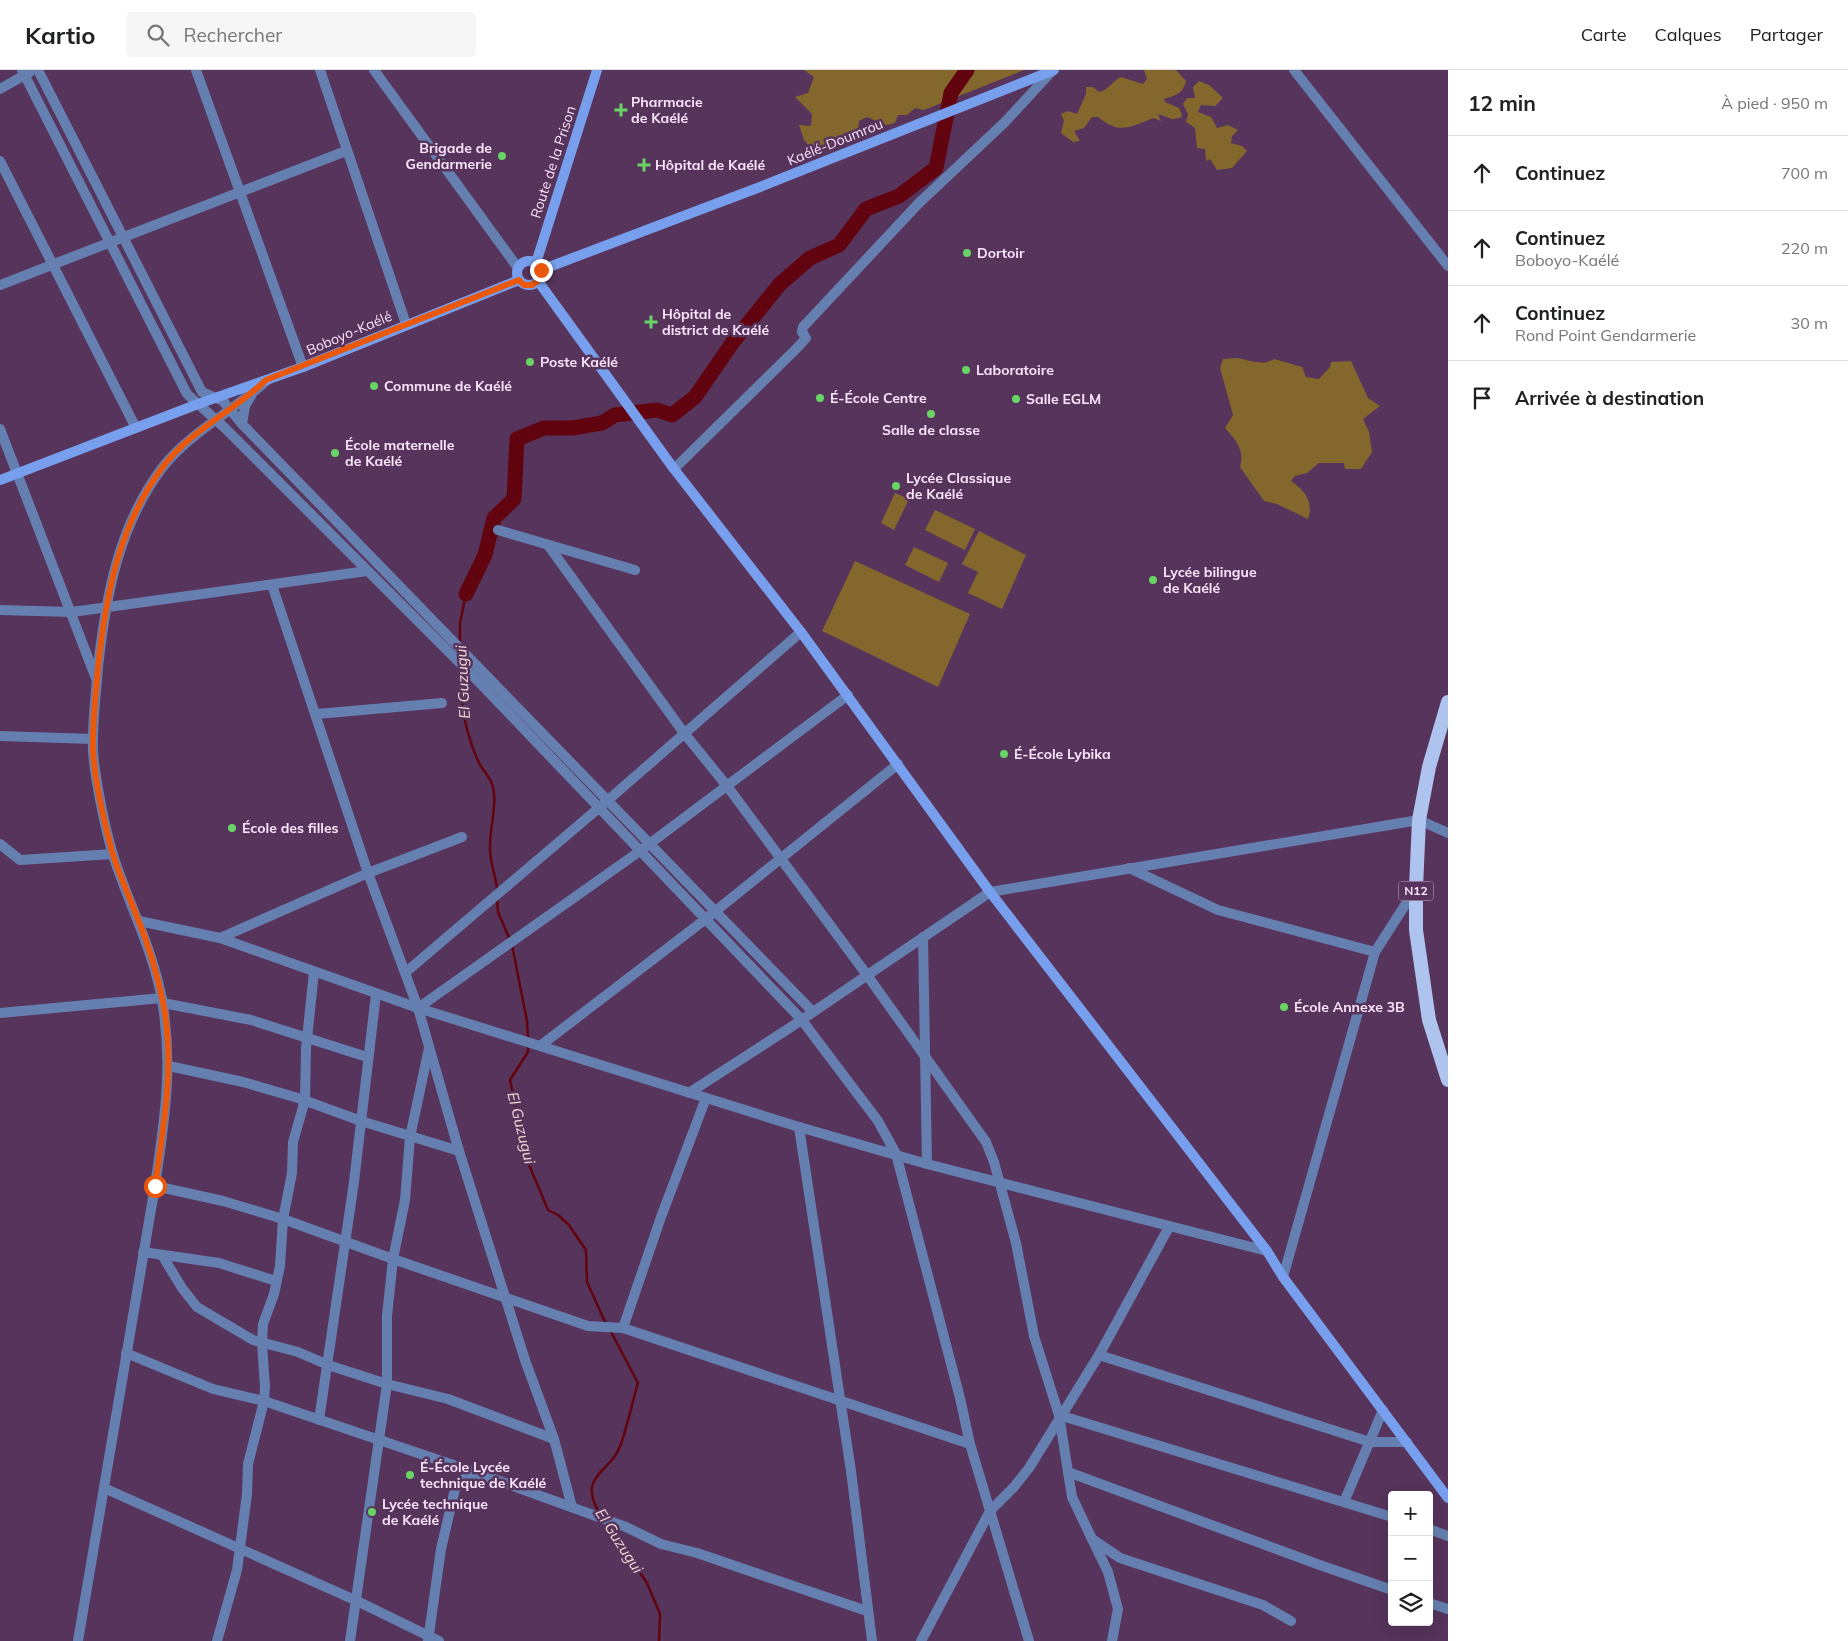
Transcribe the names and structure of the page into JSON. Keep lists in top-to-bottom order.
{
  "streets": {
    "highway": ["N12"],
    "main road": ["Kaélé-Doumrou", "Route de la Prison", "Boboyo-Kaélé"]
  },
  "crossings": [
    ["Kaélé-Doumrou", "Route de la Prison"],
    ["Kaélé-Doumrou", "Boboyo-Kaélé"],
    ["Route de la Prison", "Boboyo-Kaélé"]
  ],
  "water": ["El Guzugui"],
  "places": {
    "health": ["Pharmacie de Kaélé", "Hôpital de Kaélé", "Hôpital de district de Kaélé"],
    "other": [
      "Brigade de Gendarmerie",
      "Dortoir",
      "Poste Kaélé",
      "Laboratoire",
      "Commune de Kaélé",
      "É-École Centre",
      "Salle EGLM",
      "Salle de classe",
      "École maternelle de Kaélé",
      "Lycée Classique de Kaélé",
      "Lycée bilingue de Kaélé",
      "É-École Lybika",
      "École des filles",
      "École Annexe 3B",
      "É-École Lycée technique de Kaélé",
      "Lycée technique de Kaélé"
    ]
  },
  "page": {
    "header": "Kartio",
    "search": "Rechercher",
    "nav": ["Carte", "Calques", "Partager"],
    "heading": ["12 min", "À pied · 950 m"],
    "list": [
      ["Continuez", "700 m"],
      ["Continuez", "Boboyo-Kaélé", "220 m"],
      ["Continuez", "Rond Point Gendarmerie", "30 m"],
      "Arrivée à destination"
    ],
    "map_buttons": ["+", "−"]
  }
}
